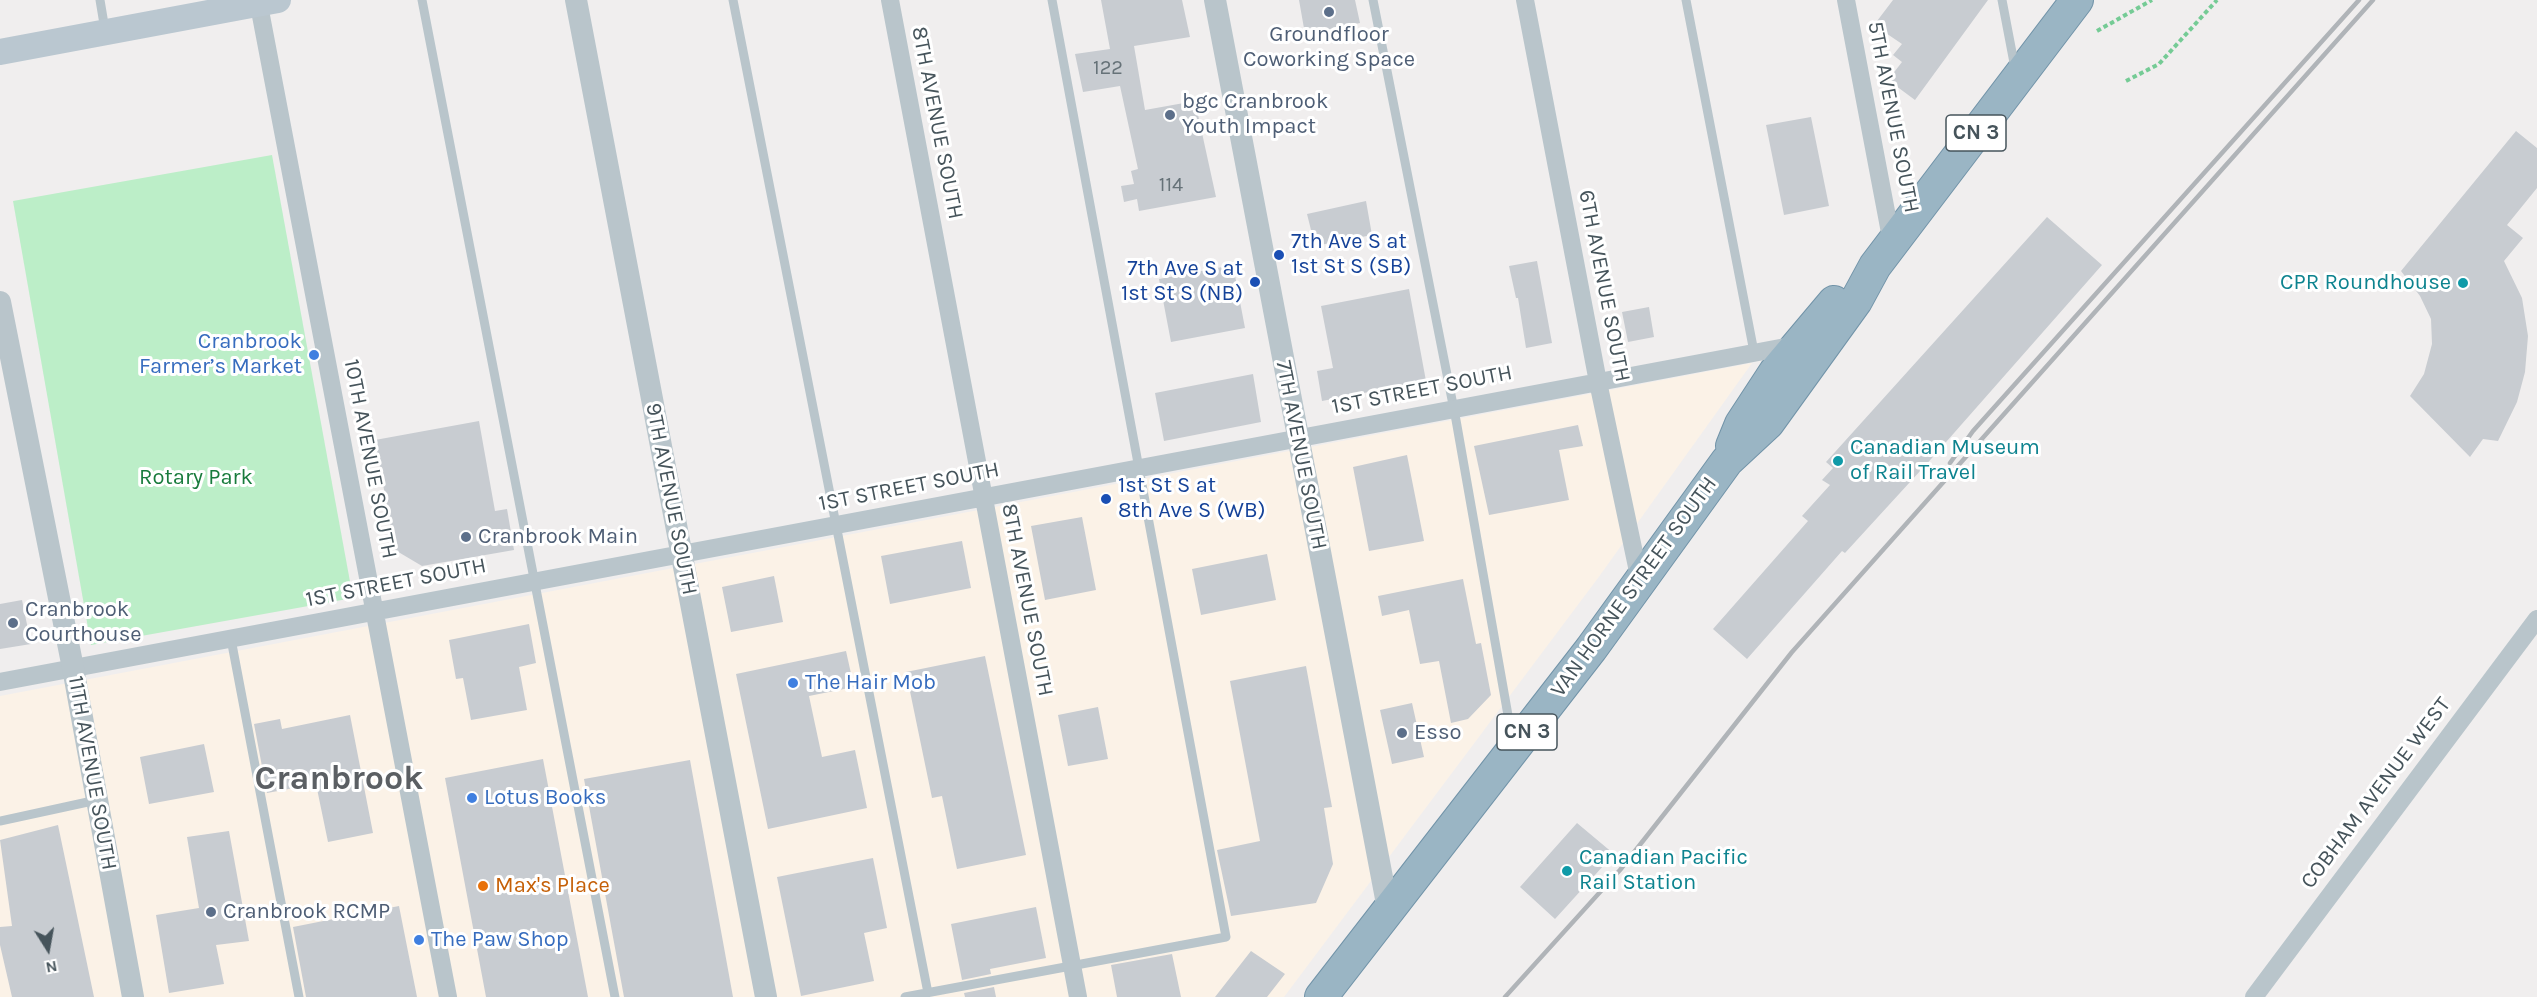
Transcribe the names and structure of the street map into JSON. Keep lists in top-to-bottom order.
{
  "streets": {
    "highway": ["CN 3", "VAN HORNE STREET SOUTH"],
    "street": [
      "5TH AVENUE SOUTH",
      "8TH AVENUE SOUTH",
      "6TH AVENUE SOUTH",
      "1ST STREET SOUTH",
      "7TH AVENUE SOUTH",
      "10TH AVENUE SOUTH",
      "9TH AVENUE SOUTH",
      "11TH AVENUE SOUTH",
      "COBHAM AVENUE WEST"
    ]
  },
  "crossings": [
    ["5TH AVENUE SOUTH", "VAN HORNE STREET SOUTH"],
    ["8TH AVENUE SOUTH", "1ST STREET SOUTH"],
    ["6TH AVENUE SOUTH", "1ST STREET SOUTH"],
    ["6TH AVENUE SOUTH", "VAN HORNE STREET SOUTH"],
    ["1ST STREET SOUTH", "7TH AVENUE SOUTH"],
    ["1ST STREET SOUTH", "10TH AVENUE SOUTH"],
    ["1ST STREET SOUTH", "9TH AVENUE SOUTH"],
    ["1ST STREET SOUTH", "VAN HORNE STREET SOUTH"],
    ["1ST STREET SOUTH", "11TH AVENUE SOUTH"],
    ["7TH AVENUE SOUTH", "VAN HORNE STREET SOUTH"]
  ],
  "districts": ["Cranbrook"],
  "parks": ["Rotary Park"],
  "places": [
    "Groundfloor Coworking Space",
    "bgc Cranbrook Youth Impact",
    "7th Ave S at 1st St S (SB)",
    "7th Ave S at 1st St S (NB)",
    "CPR Roundhouse",
    "Cranbrook Farmer’s Market",
    "Canadian Museum of Rail Travel",
    "1st St S at 8th Ave S (WB)",
    "Cranbrook Main",
    "Cranbrook Courthouse",
    "The Hair Mob",
    "Esso",
    "Lotus Books",
    "Canadian Pacific Rail Station",
    "Max's Place",
    "Cranbrook RCMP",
    "The Paw Shop"
  ],
  "house_numbers": ["122", "114"],
  "north": "bottom"
}
